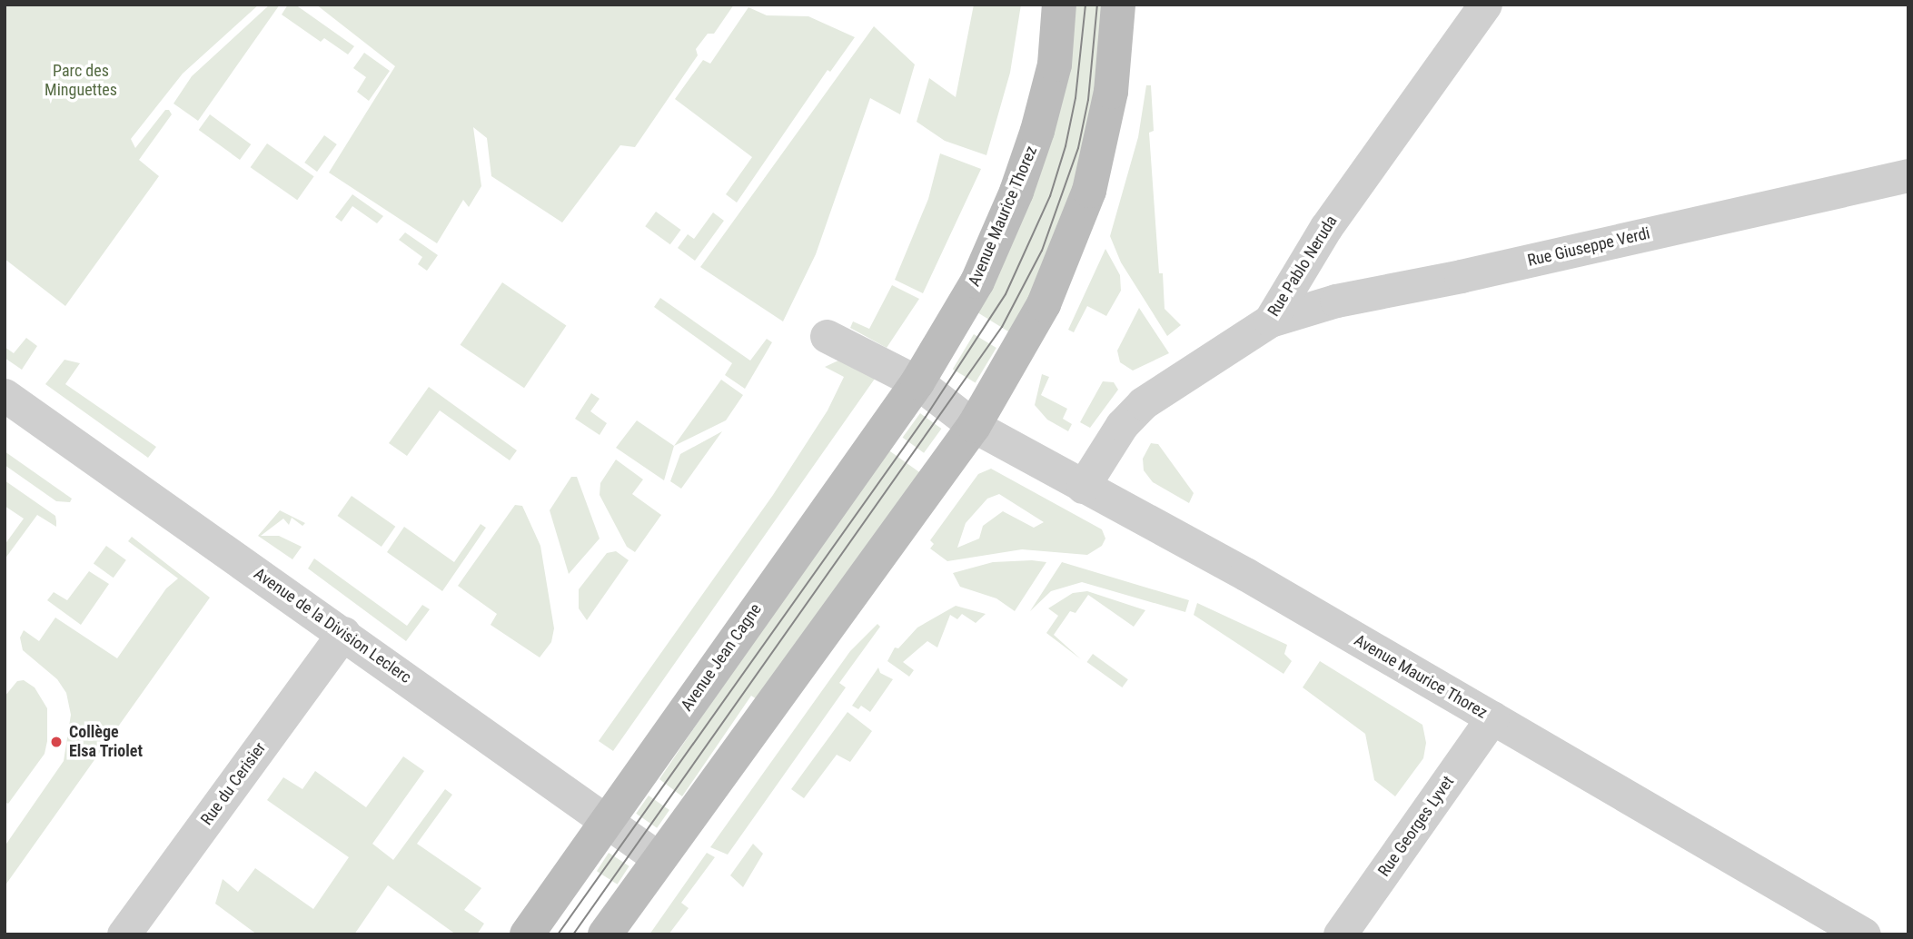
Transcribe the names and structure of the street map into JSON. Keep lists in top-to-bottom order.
{
  "streets": {
    "street": [
      "Avenue Maurice Thorez",
      "Rue Giuseppe Verdi",
      "Rue Pablo Neruda",
      "Avenue de la Division Leclerc",
      "Avenue Jean Cagne",
      "Rue du Cerisier",
      "Rue Georges Lyvet"
    ]
  },
  "crossings": [
    ["Avenue Maurice Thorez", "Rue Pablo Neruda"],
    ["Avenue Maurice Thorez", "Avenue Jean Cagne"],
    ["Avenue Maurice Thorez", "Rue Georges Lyvet"],
    ["Rue Giuseppe Verdi", "Rue Pablo Neruda"],
    ["Avenue de la Division Leclerc", "Avenue Jean Cagne"],
    ["Avenue de la Division Leclerc", "Rue du Cerisier"]
  ],
  "parks": ["Parc des Minguettes"],
  "places": ["Collège Elsa Triolet"]
}
